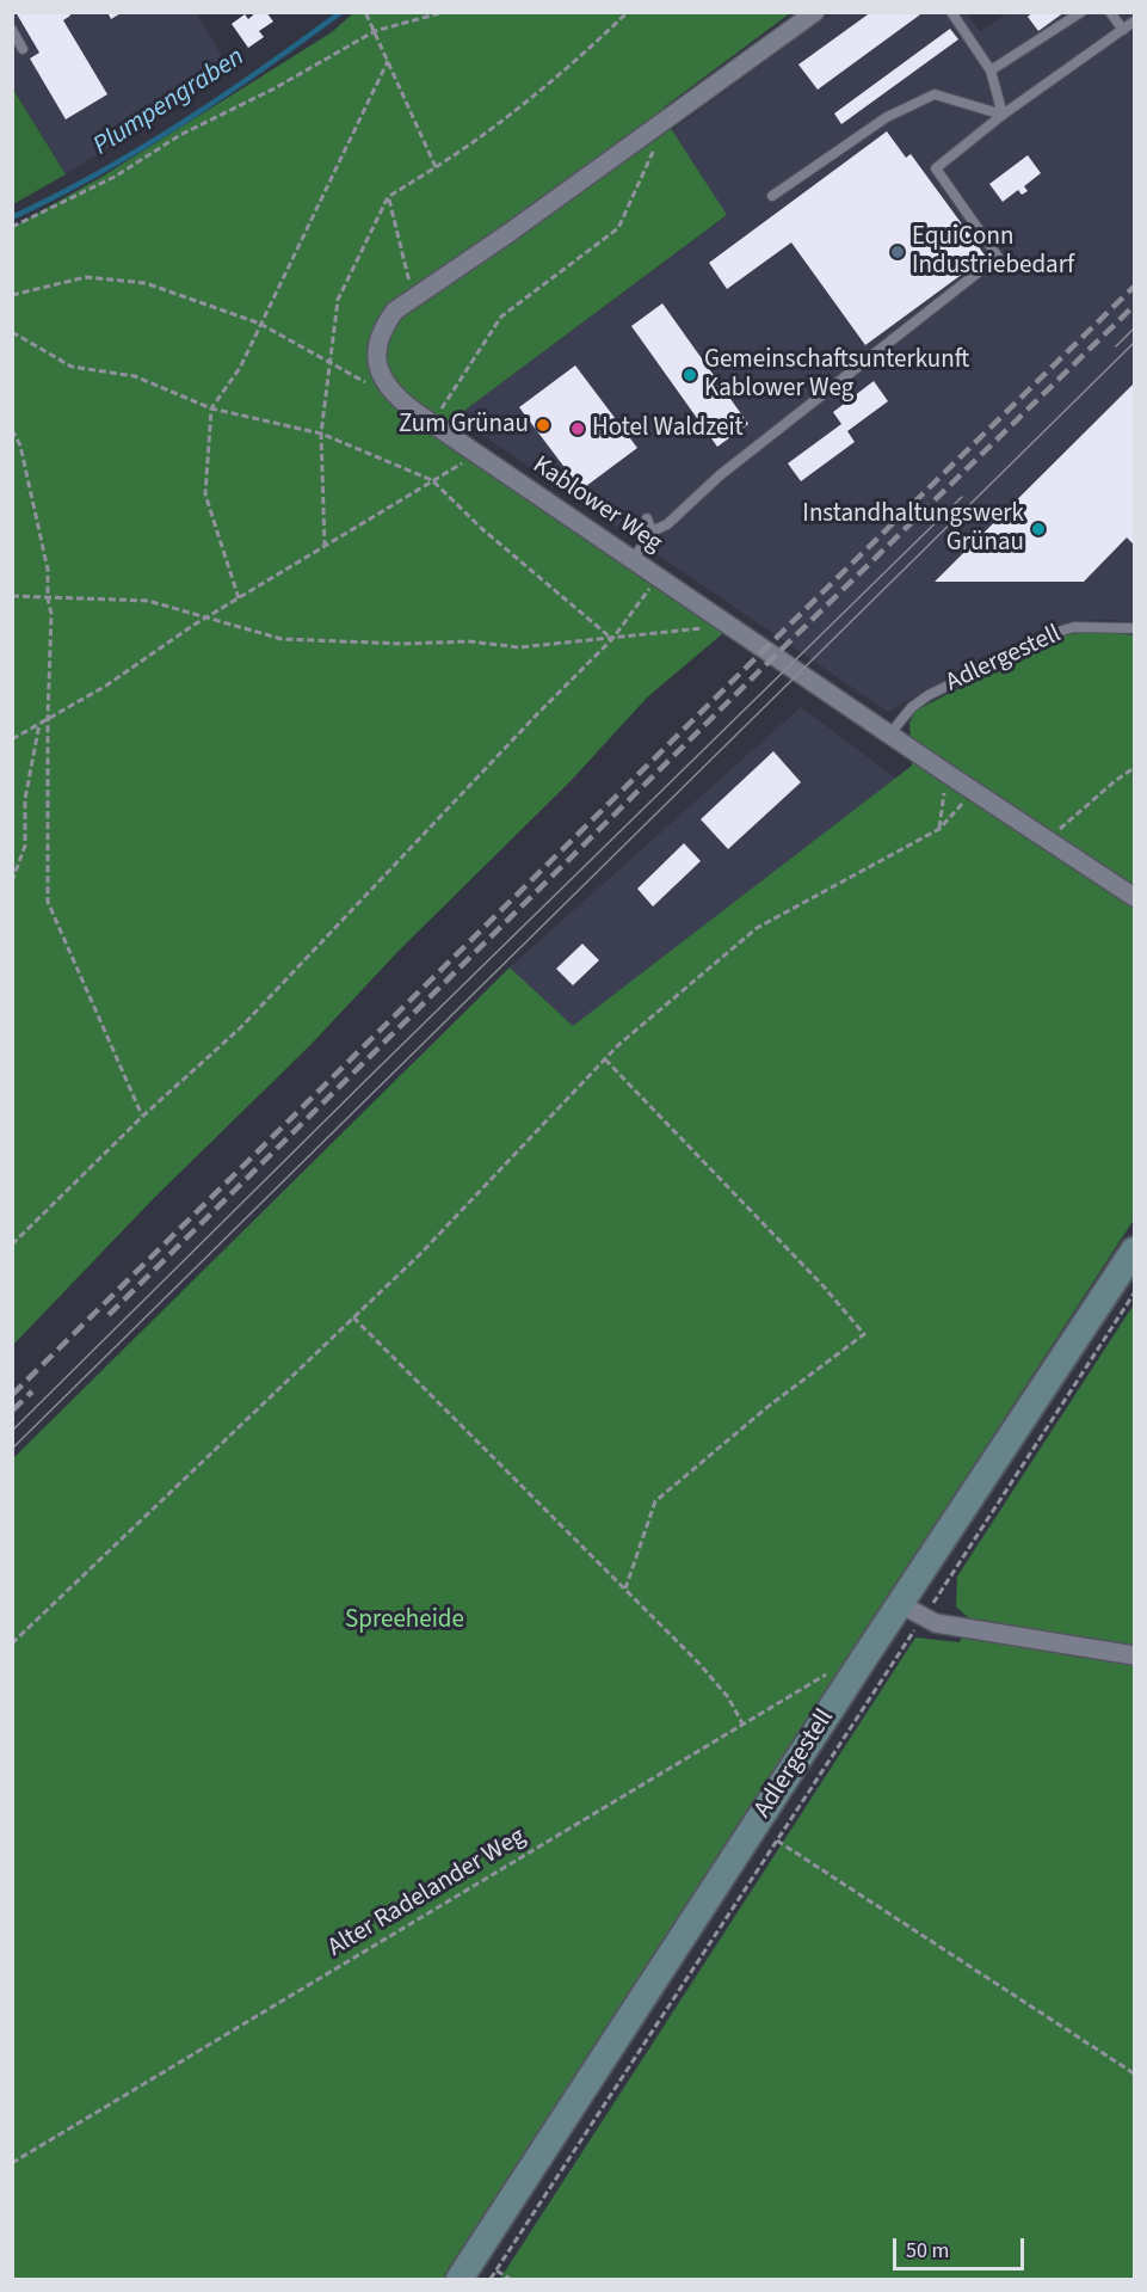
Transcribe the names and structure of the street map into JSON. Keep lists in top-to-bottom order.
{
  "streets": {
    "main road": ["Adlergestell"],
    "street": ["Kablower Weg"],
    "path": ["Alter Radelander Weg"]
  },
  "crossings": [
    ["Kablower Weg", "Adlergestell"]
  ],
  "water": ["Plumpengraben"],
  "parks": ["Spreeheide"],
  "places": [
    "EquiConn Industriebedarf",
    "Gemeinschaftsunterkunft Kablower Weg",
    "Zum Grünau",
    "Hotel Waldzeit",
    "Instandhaltungswerk Grünau"
  ],
  "scale_bar": "50 m"
}
